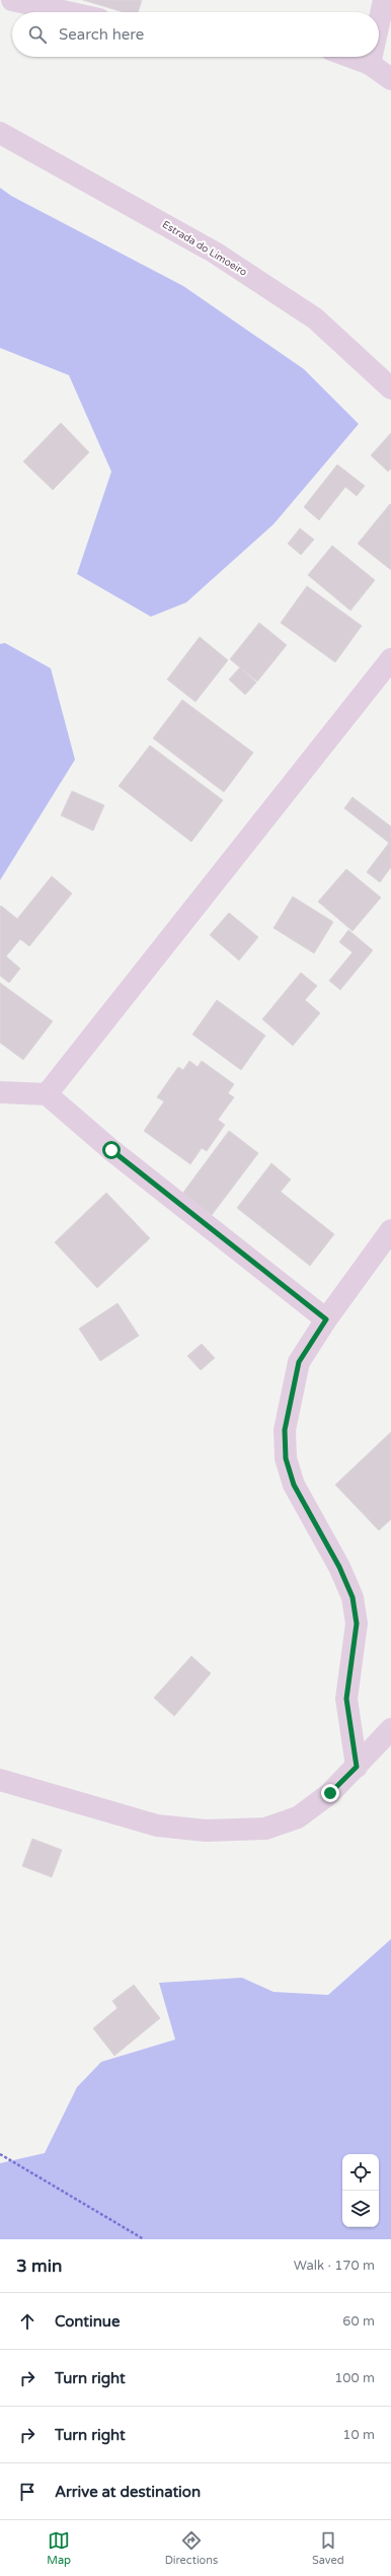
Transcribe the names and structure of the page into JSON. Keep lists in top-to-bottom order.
{
  "streets": {
    "street": ["Estrada do Limoeiro"]
  },
  "page": {
    "search": "Search here",
    "heading": ["3 min", "Walk · 170 m"],
    "list": [
      ["Continue", "60 m"],
      ["Turn right", "100 m"],
      ["Turn right", "10 m"],
      "Arrive at destination"
    ],
    "nav": ["Map", "Directions", "Saved"]
  }
}
